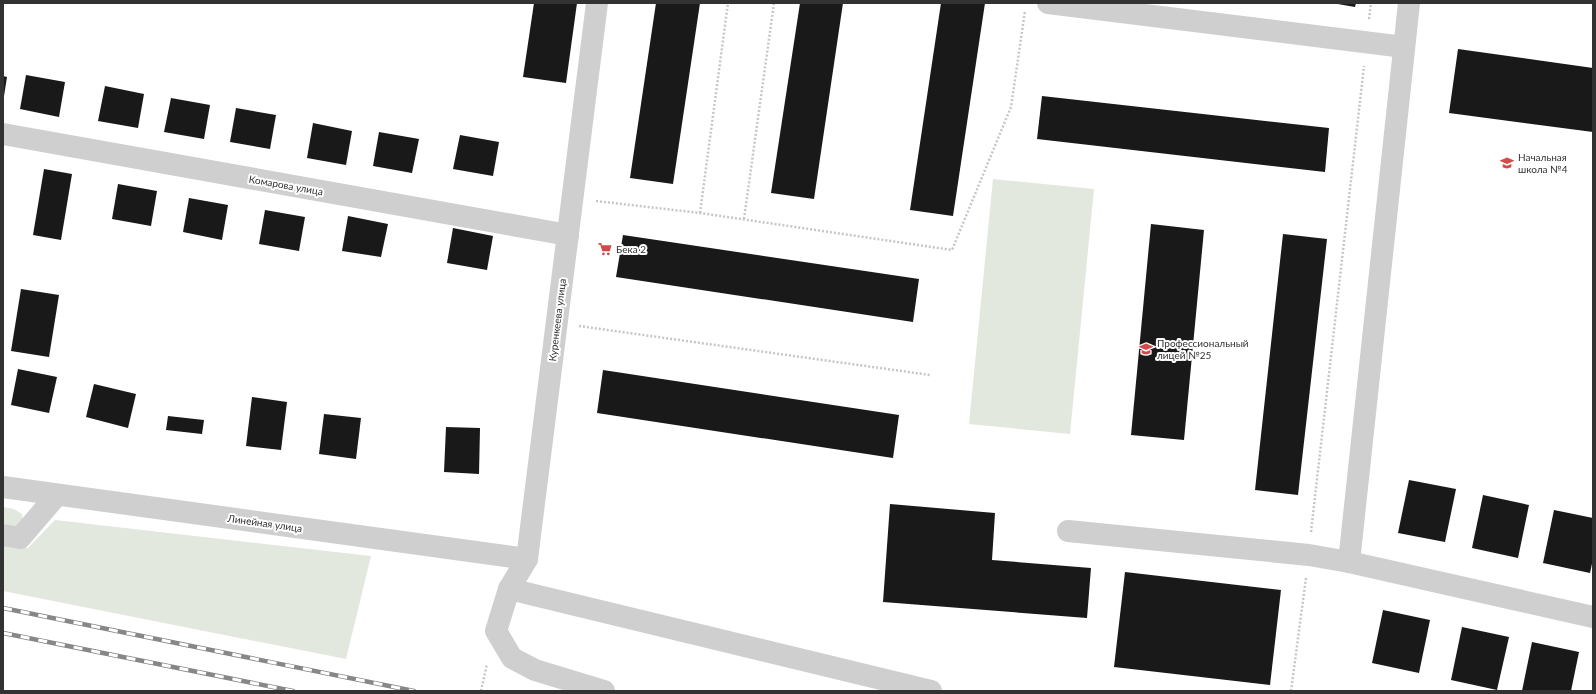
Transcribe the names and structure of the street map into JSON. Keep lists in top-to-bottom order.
{
  "streets": {
    "street": ["Комарова улица", "Куренкеева улица", "Линейная улица"]
  },
  "crossings": [
    ["Комарова улица", "Куренкеева улица"],
    ["Куренкеева улица", "Линейная улица"]
  ],
  "places": {
    "school or university": ["Начальная школа №4", "Профессиональный лицей №25"],
    "supermarket": ["Бека 2"]
  }
}
